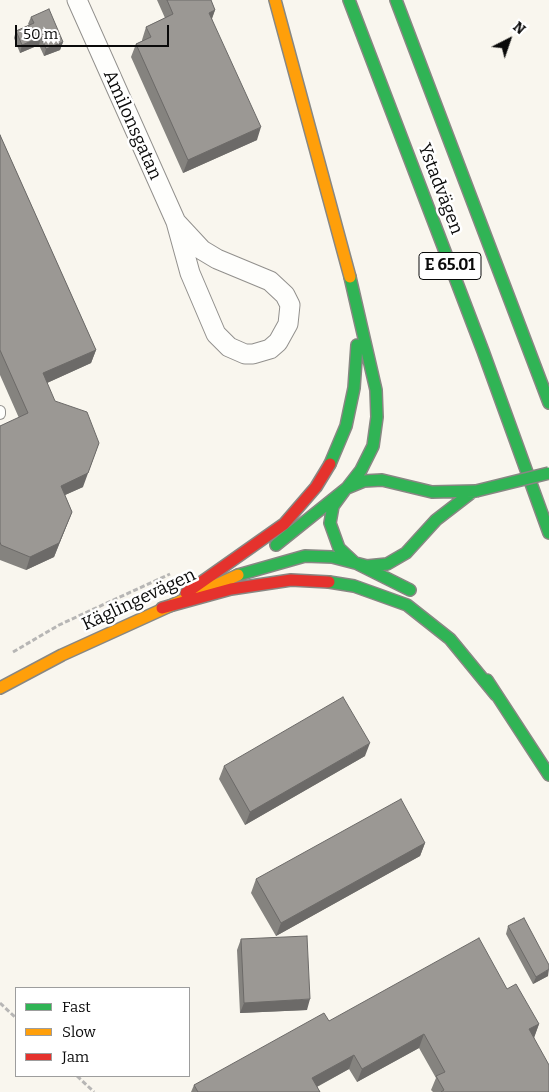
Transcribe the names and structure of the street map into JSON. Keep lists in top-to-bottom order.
{
  "streets": {
    "main road": ["Ystadvägen", "E 65.01", "Käglingevägen"],
    "street": ["Amilonsgatan"]
  },
  "legend": ["Fast", "Slow", "Jam"],
  "scale_bar": "50 m",
  "north": "top right"
}
